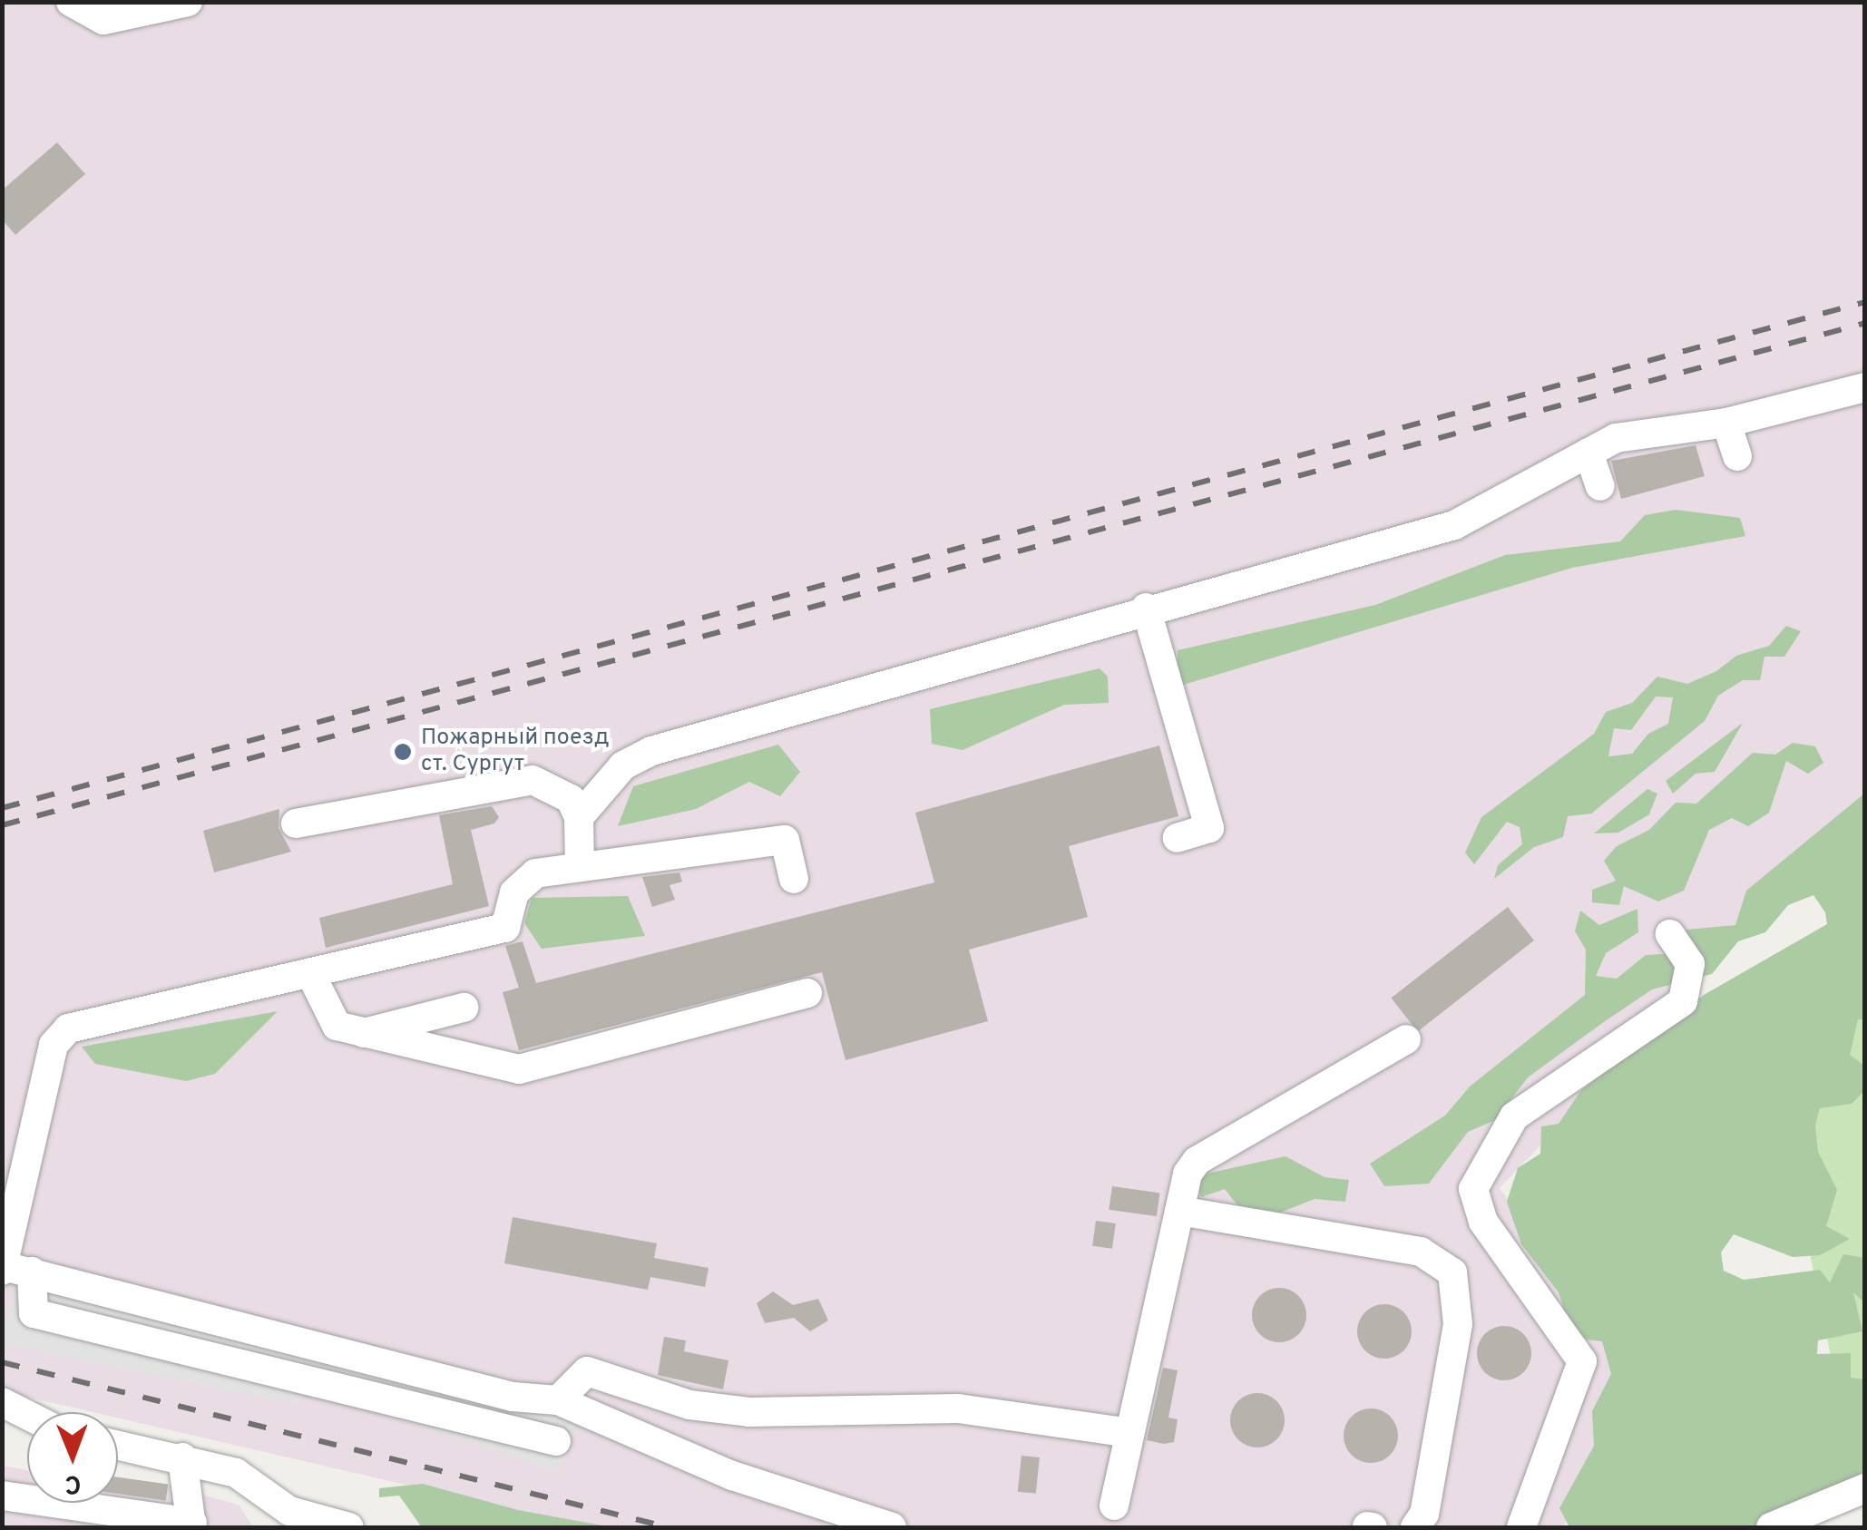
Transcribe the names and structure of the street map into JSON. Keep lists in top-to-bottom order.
{
  "places": ["Пожарный поезд ст. Сургут"],
  "north": "bottom"
}
